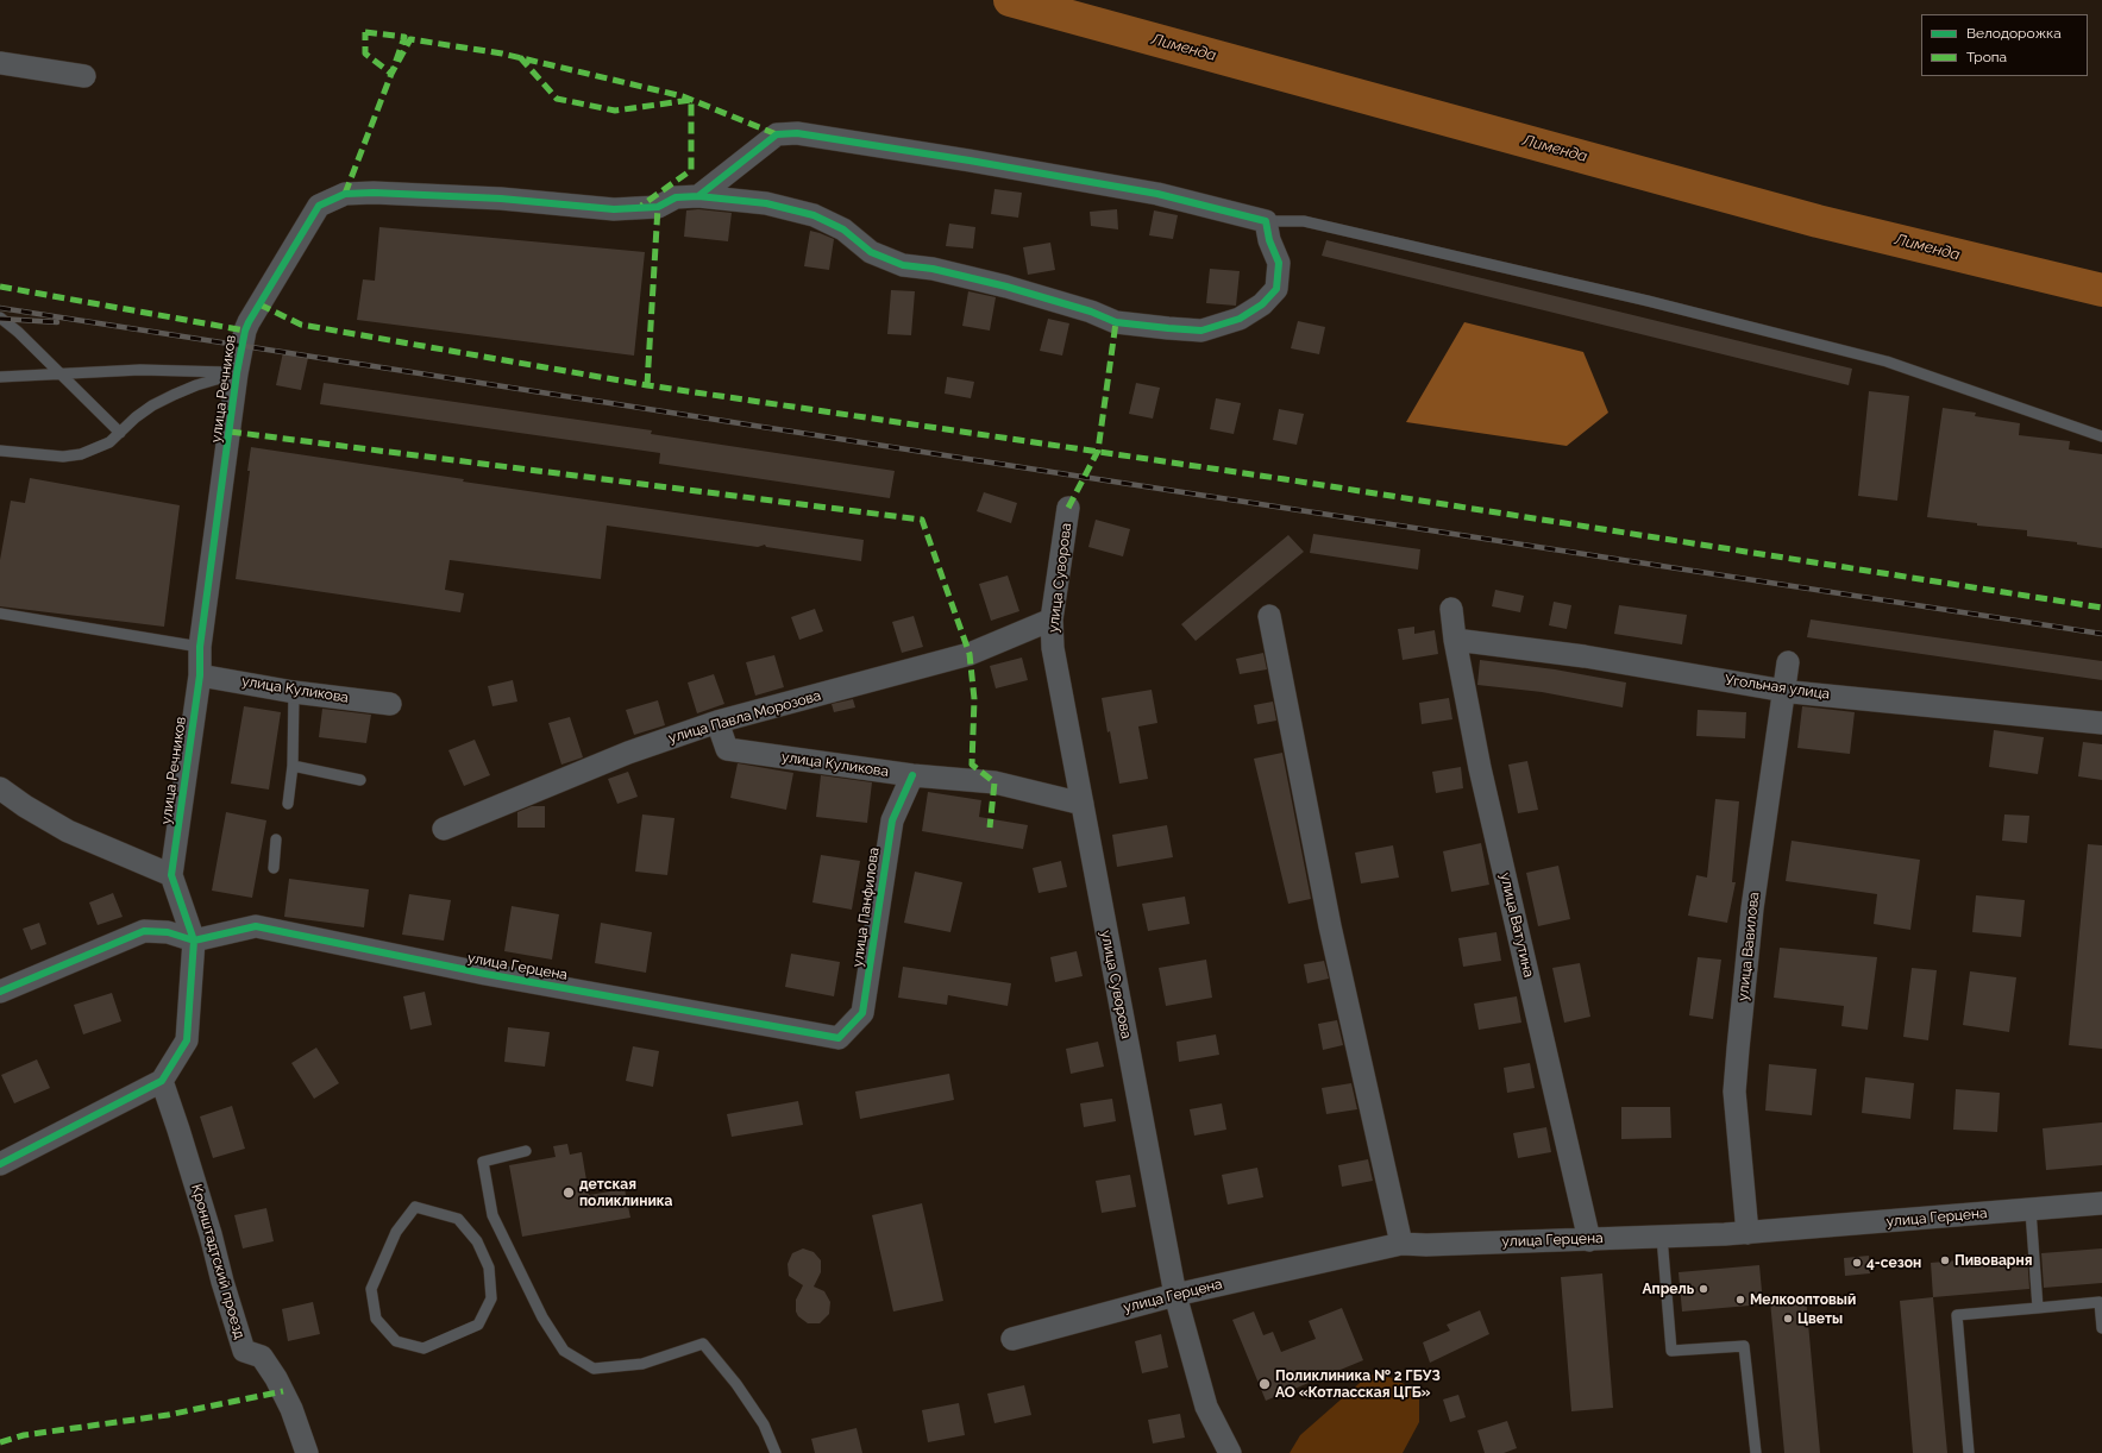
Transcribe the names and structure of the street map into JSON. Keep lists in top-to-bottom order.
{
  "streets": {
    "street": [
      "улица Речников",
      "улица Суворова",
      "Угольная улица",
      "улица Куликова",
      "улица Павла Морозова",
      "улица Панфилова",
      "улица Ватутина",
      "улица Вавилова",
      "улица Герцена",
      "Кронштадтский проезд"
    ]
  },
  "crossings": [
    ["улица Речников", "улица Куликова"],
    ["улица Речников", "улица Герцена"],
    ["улица Речников", "Кронштадтский проезд"],
    ["улица Суворова", "улица Куликова"],
    ["улица Суворова", "улица Павла Морозова"],
    ["улица Суворова", "улица Герцена"],
    ["Угольная улица", "улица Ватутина"],
    ["Угольная улица", "улица Вавилова"],
    ["улица Куликова", "улица Павла Морозова"],
    ["улица Куликова", "улица Панфилова"],
    ["улица Панфилова", "улица Герцена"],
    ["улица Ватутина", "улица Герцена"],
    ["улица Вавилова", "улица Герцена"]
  ],
  "water": ["Лименда"],
  "places": [
    "детская поликлиника",
    "Пивоварня",
    "4-сезон",
    "Апрель",
    "Мелкооптовый",
    "Цветы",
    "Поликлиника № 2 ГБУЗ АО «Котласская ЦГБ»"
  ],
  "legend": ["Велодорожка", "Тропа"]
}
